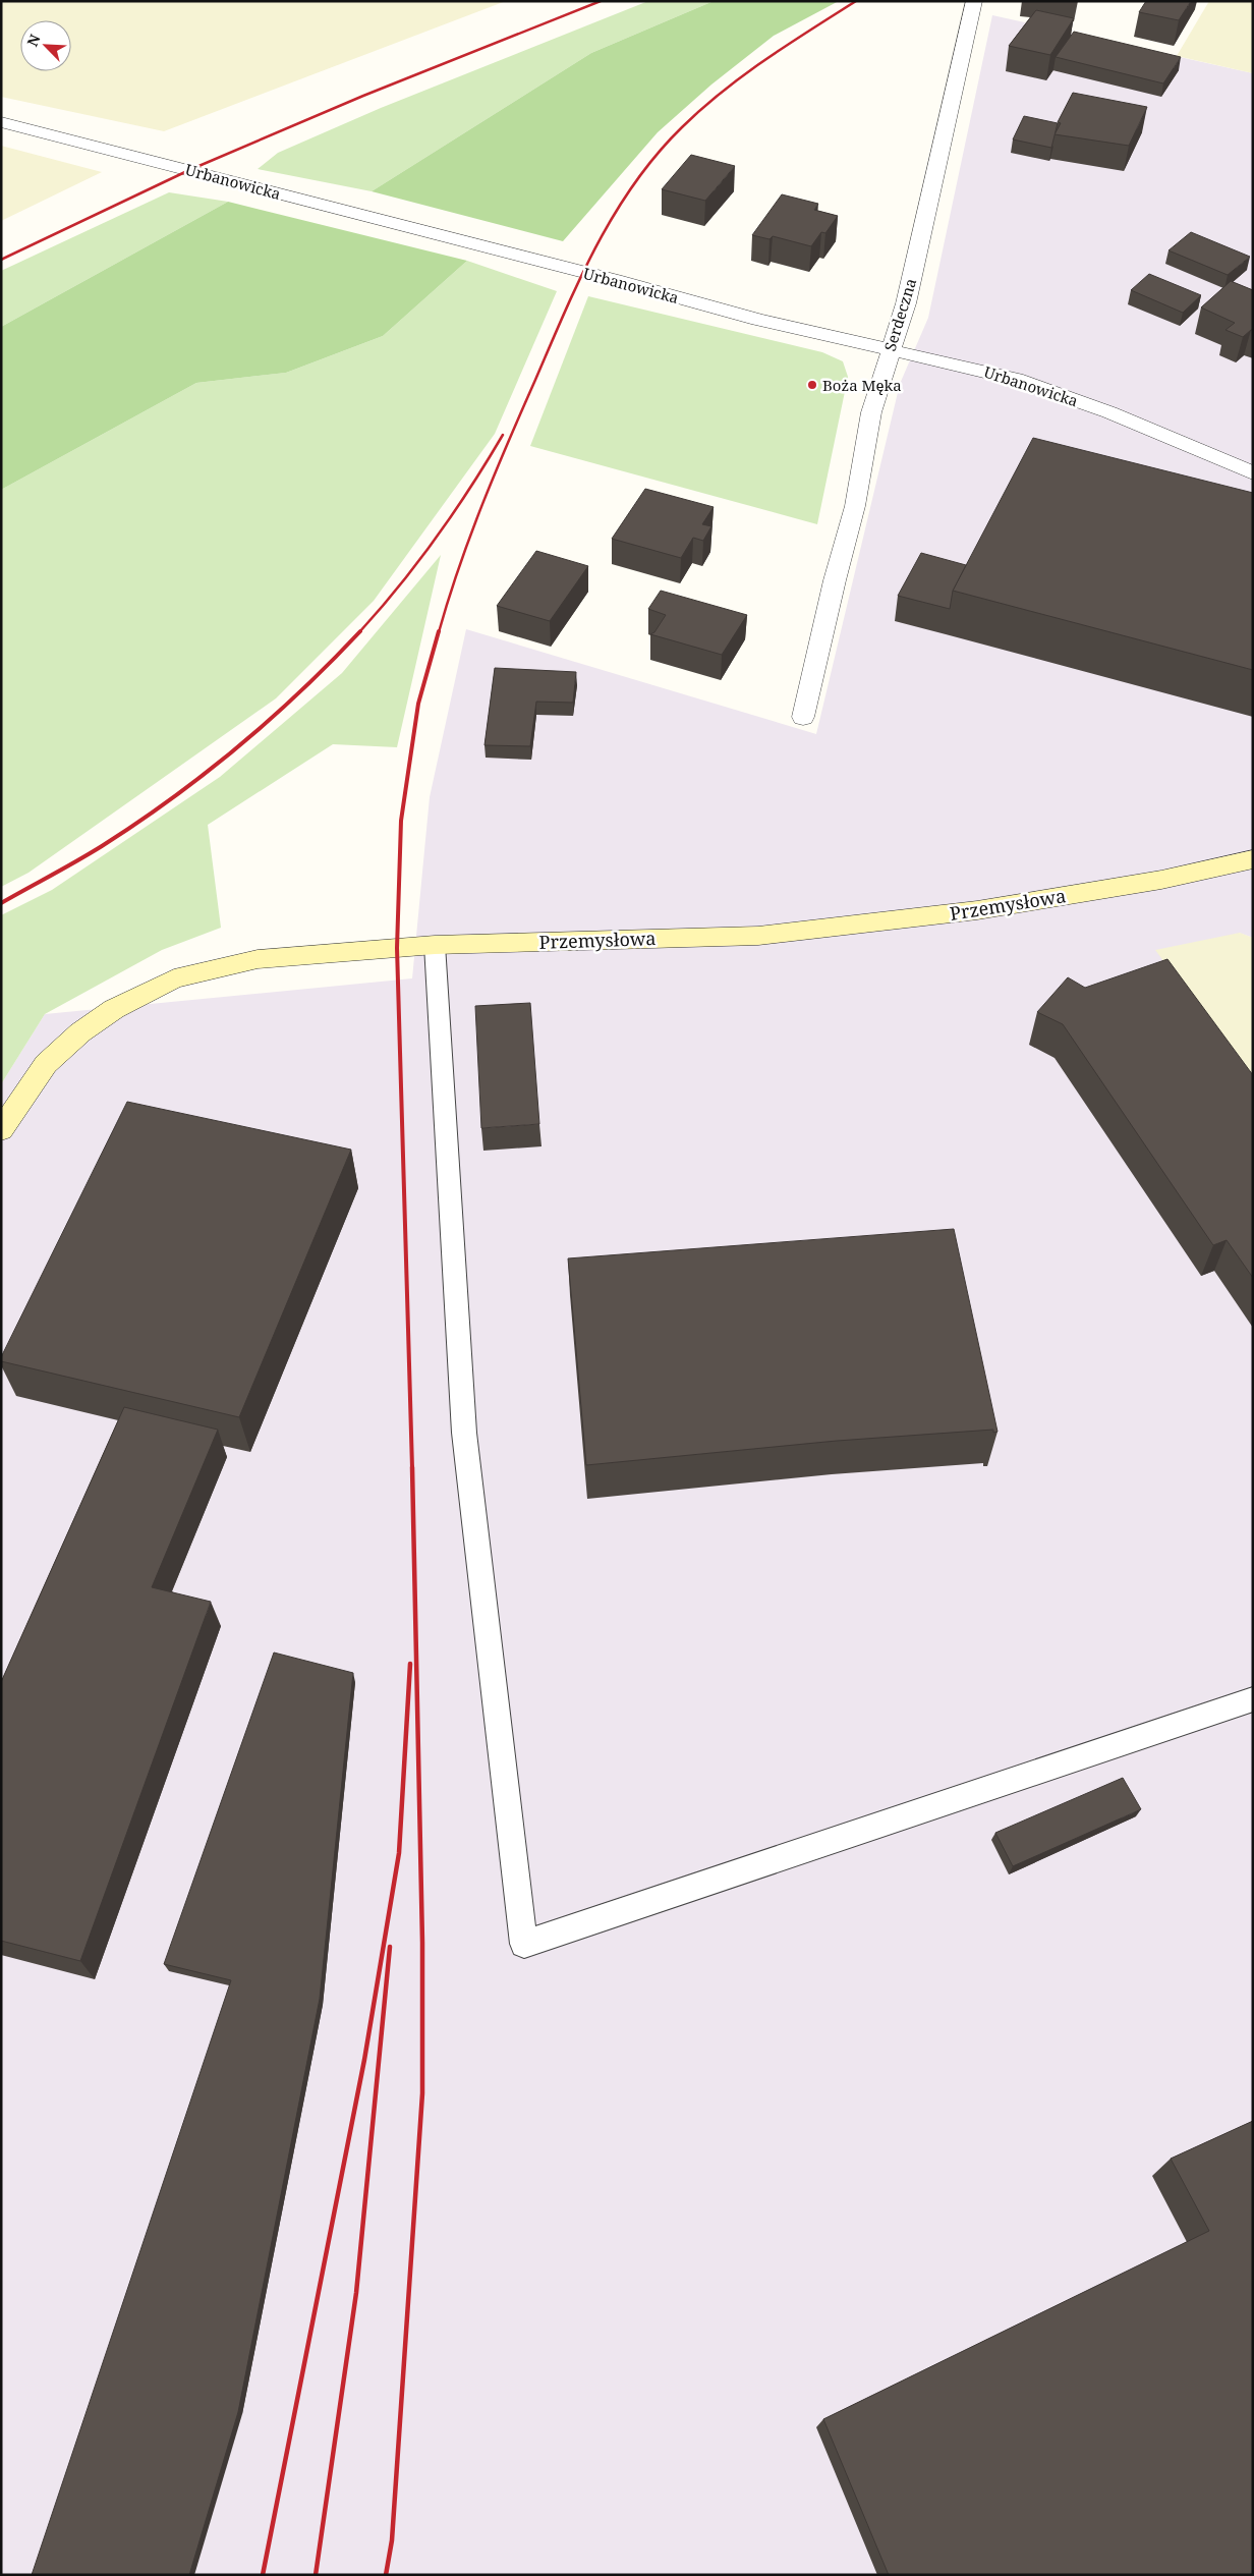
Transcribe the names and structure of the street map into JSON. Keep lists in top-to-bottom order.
{
  "streets": {
    "street": ["Urbanowicka", "Serdeczna", "Przemysłowa"]
  },
  "crossings": [
    ["Urbanowicka", "Serdeczna"]
  ],
  "places": ["Boża Męka"],
  "north": "top left"
}
